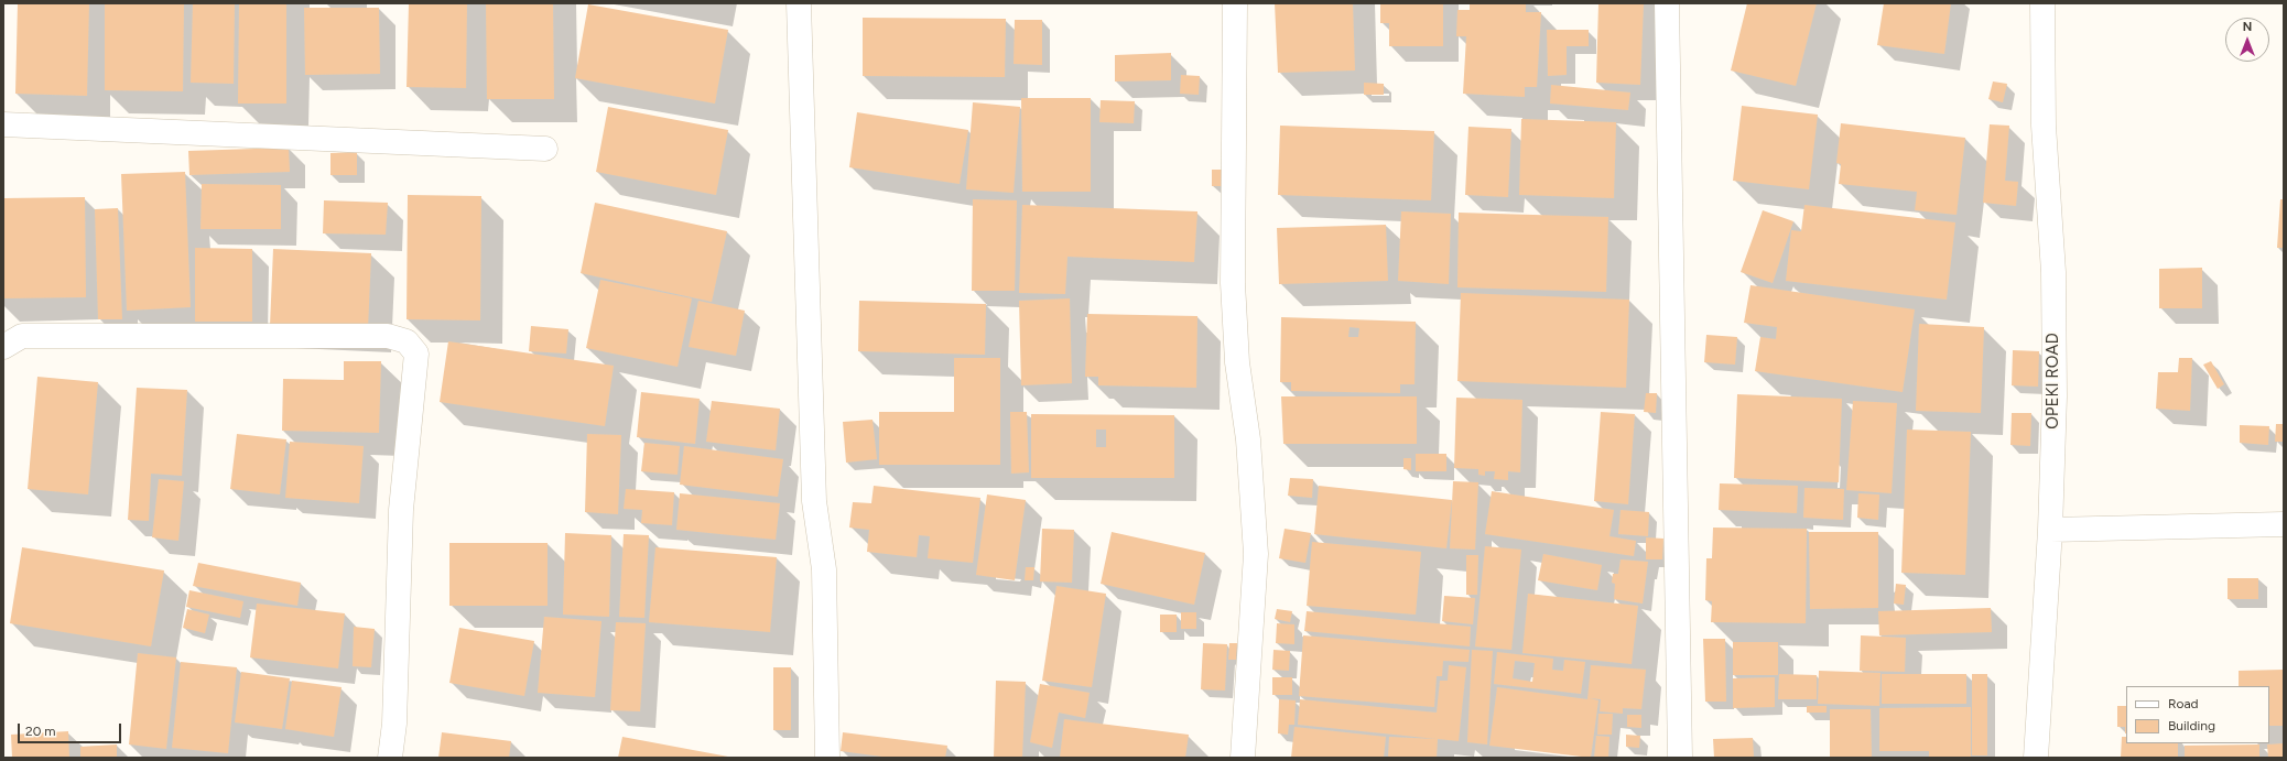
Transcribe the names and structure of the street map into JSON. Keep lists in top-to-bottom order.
{
  "streets": {
    "street": ["OPEKI ROAD"]
  },
  "legend": ["Road", "Building"],
  "scale_bar": "20 m",
  "north": "top"
}
